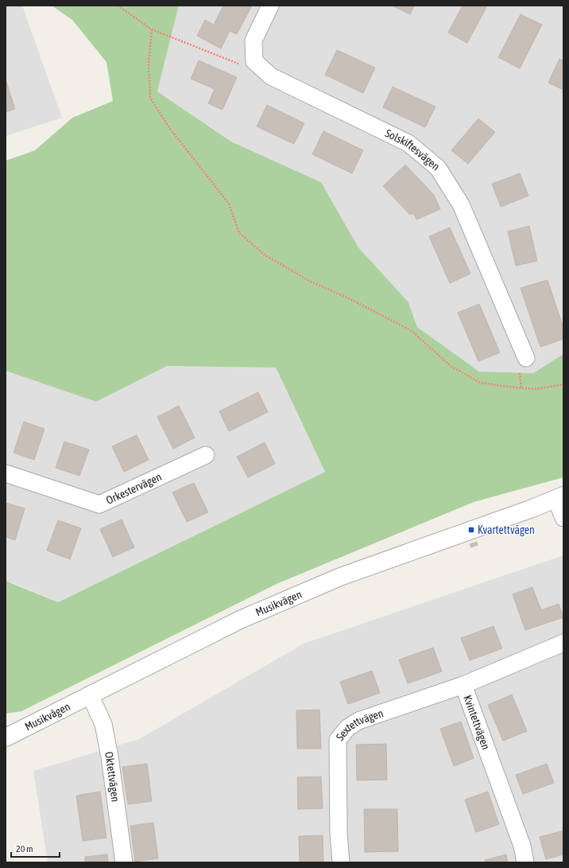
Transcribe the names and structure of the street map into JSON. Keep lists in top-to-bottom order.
{
  "streets": {
    "street": [
      "Solskiftesvägen",
      "Orkestervägen",
      "Musikvägen",
      "Kvintettvägen",
      "Sextettvägen",
      "Oktettvägen"
    ]
  },
  "crossings": [
    ["Musikvägen", "Oktettvägen"],
    ["Kvintettvägen", "Sextettvägen"]
  ],
  "places": {
    "transit": ["Kvartettvägen"]
  },
  "scale_bar": "20 m"
}
